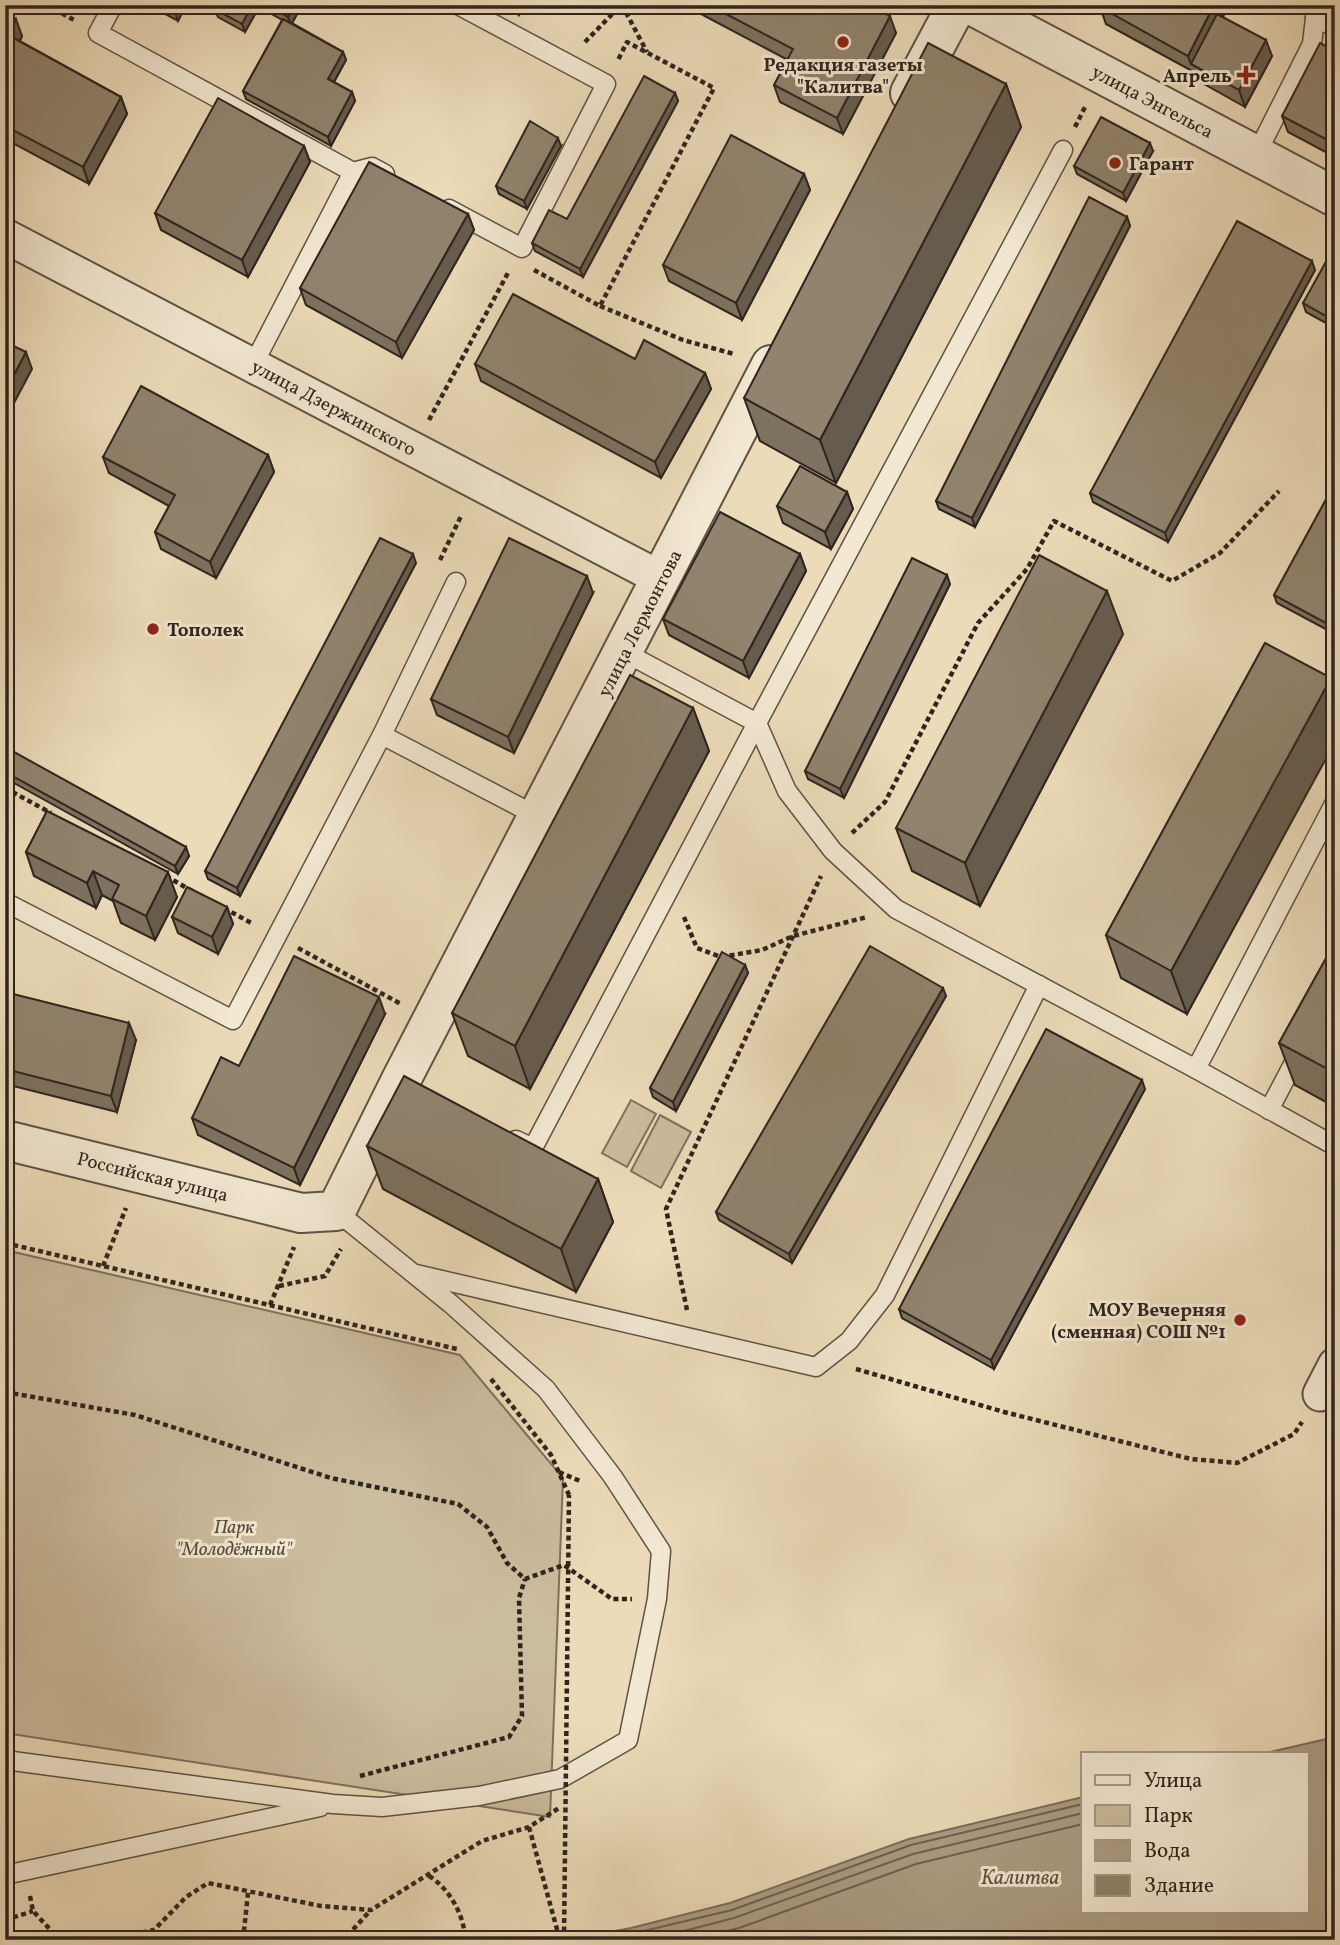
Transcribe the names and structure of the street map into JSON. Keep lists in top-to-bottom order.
{
  "streets": {
    "street": [
      "улица Энгельса",
      "улица Дзержинского",
      "улица Лермонтова",
      "Российская улица"
    ]
  },
  "crossings": [
    ["улица Дзержинского", "улица Лермонтова"],
    ["улица Лермонтова", "Российская улица"]
  ],
  "water": ["Калитва"],
  "parks": ["Парк \"Молодёжный\""],
  "places": {
    "other": [
      "Редакция газеты \"Калитва\"",
      "Гарант",
      "Тополек",
      "МОУ Вечерняя (сменная) СОШ №1"
    ],
    "health": ["Апрель"]
  },
  "legend": [
    "Улица",
    "Парк",
    "Вода",
    "Здание"
  ]
}
